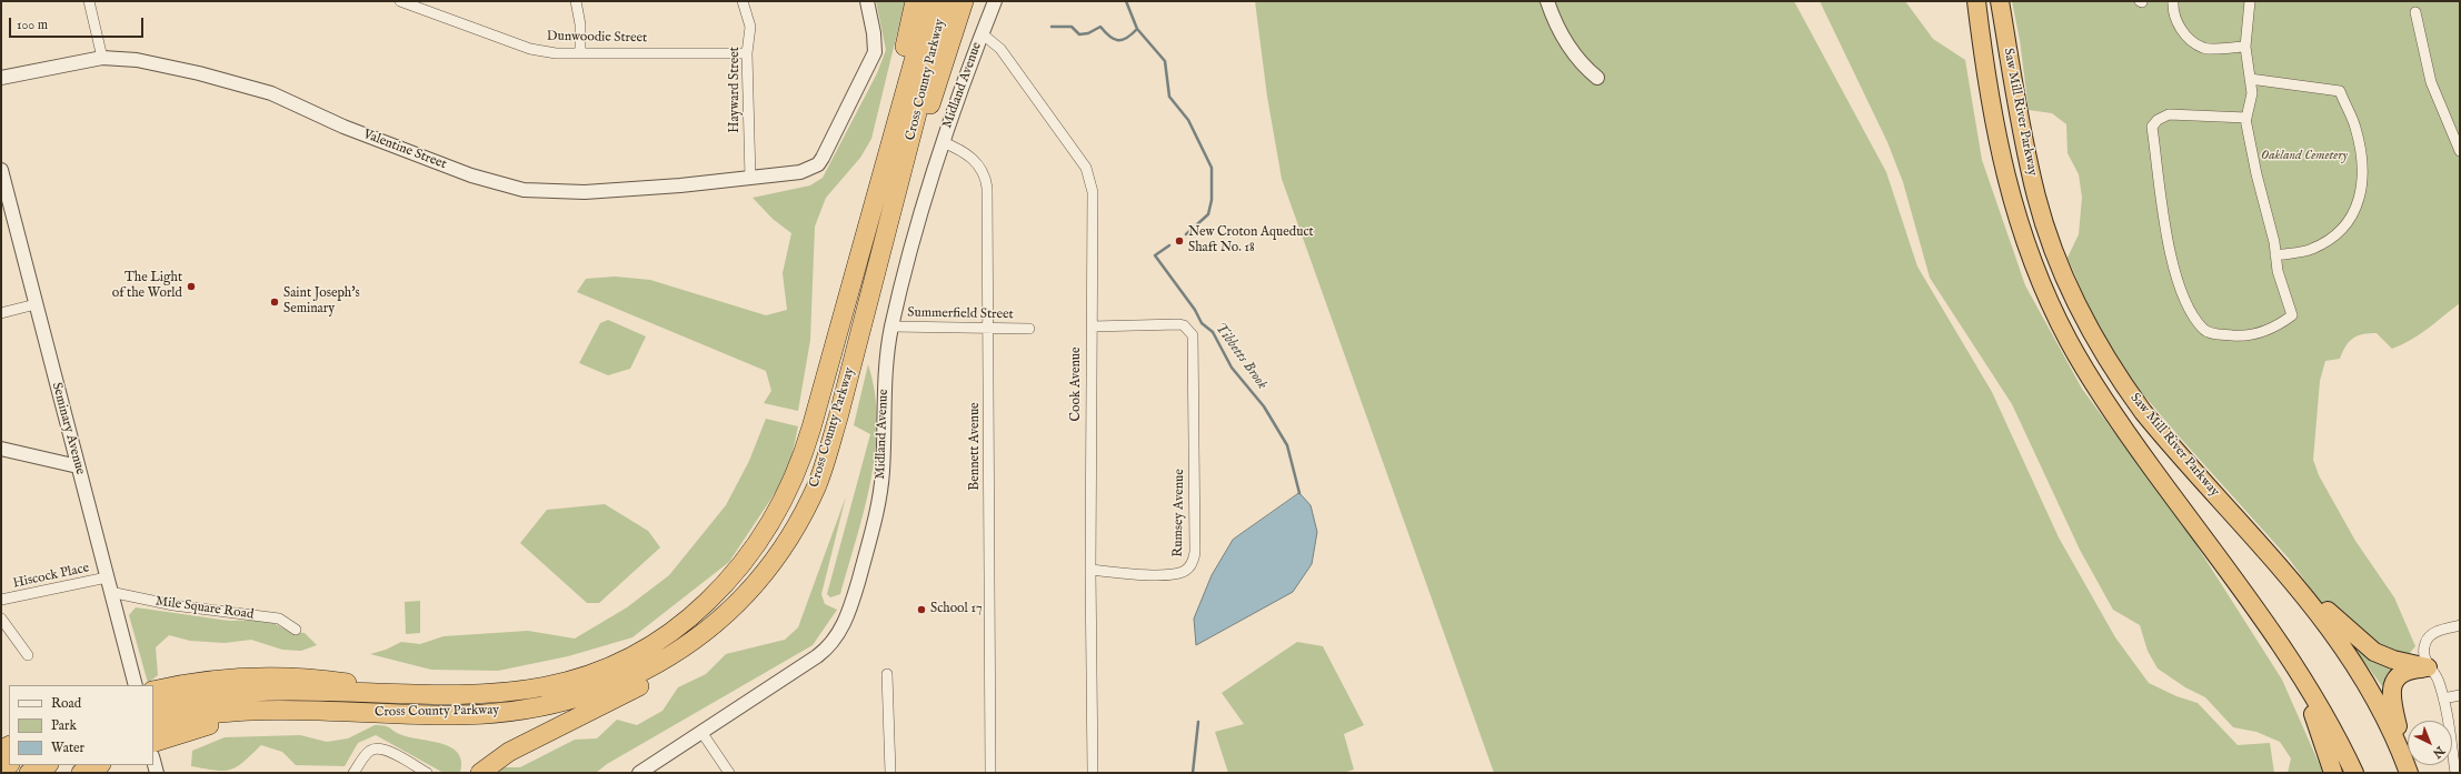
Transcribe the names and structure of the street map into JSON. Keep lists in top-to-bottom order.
{
  "streets": {
    "highway": ["Cross County Parkway", "Saw Mill River Parkway"],
    "street": [
      "Dunwoodie Street",
      "Midland Avenue",
      "Hayward Street",
      "Valentine Street",
      "Summerfield Street",
      "Cook Avenue",
      "Seminary Avenue",
      "Bennett Avenue",
      "Rumsey Avenue",
      "Hiscock Place",
      "Mile Square Road"
    ]
  },
  "crossings": [
    ["Dunwoodie Street", "Hayward Street"],
    ["Midland Avenue", "Summerfield Street"],
    ["Midland Avenue", "Cook Avenue"],
    ["Midland Avenue", "Bennett Avenue"],
    ["Hayward Street", "Valentine Street"],
    ["Summerfield Street", "Bennett Avenue"],
    ["Cook Avenue", "Rumsey Avenue"],
    ["Seminary Avenue", "Hiscock Place"],
    ["Seminary Avenue", "Mile Square Road"]
  ],
  "water": ["Tibbetts Brook"],
  "parks": ["Oakland Cemetery"],
  "places": [
    "New Croton Aqueduct Shaft No. 18",
    "The Light of the World",
    "Saint Joseph's Seminary",
    "School 17"
  ],
  "legend": ["Road", "Park", "Water"],
  "scale_bar": "100 m",
  "north": "bottom right"
}
